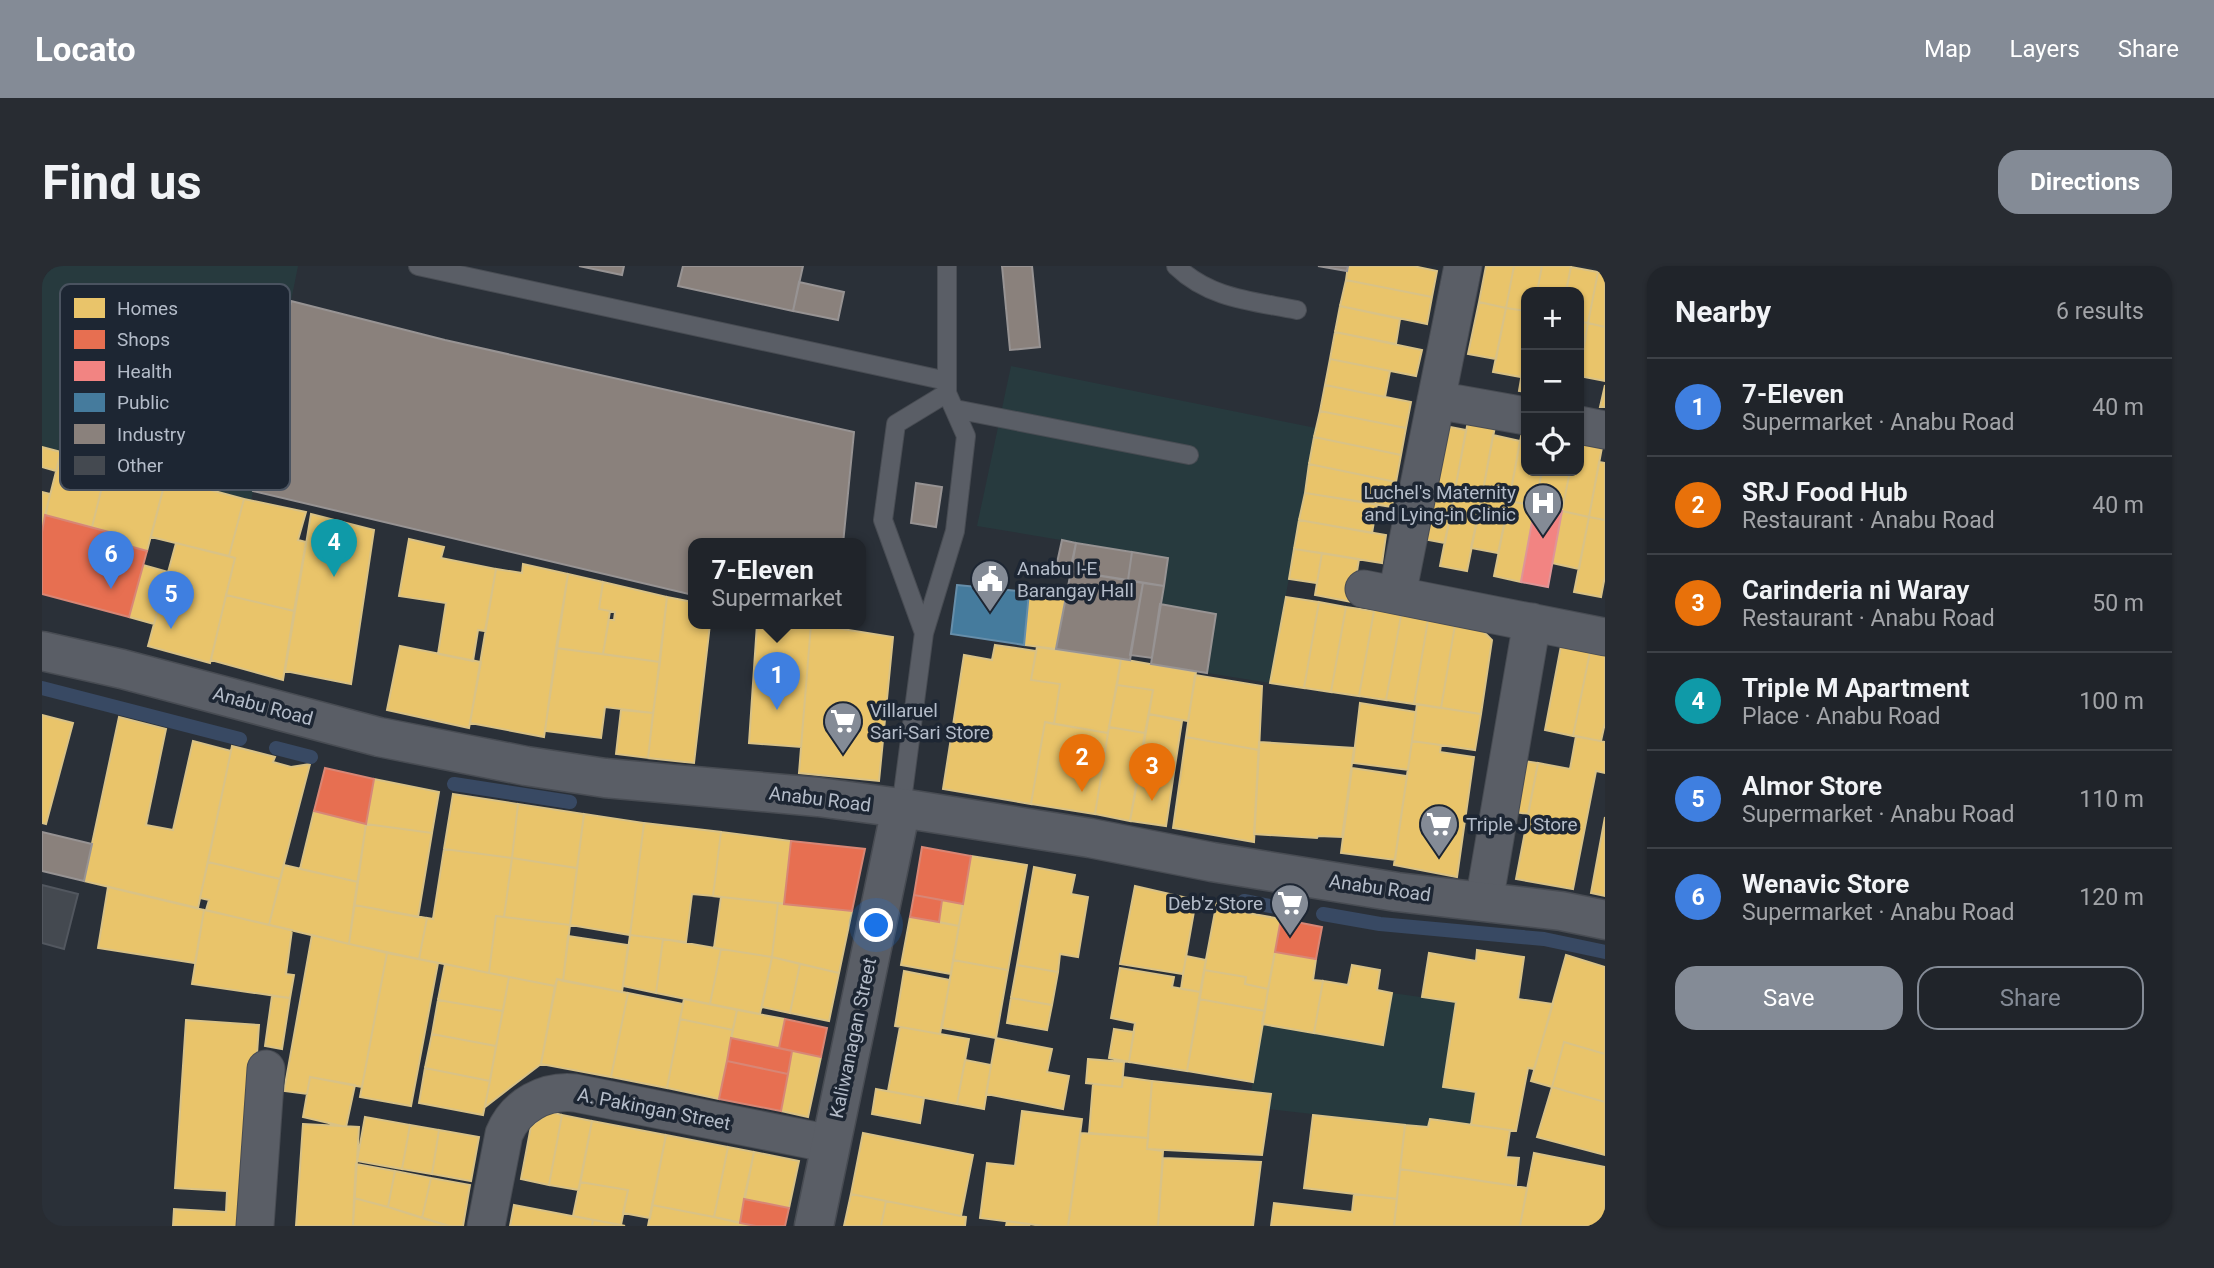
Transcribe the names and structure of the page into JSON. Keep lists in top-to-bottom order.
{
  "streets": {
    "street": ["Anabu Road", "Kaliwanagan Street", "A. Pakingan Street"]
  },
  "crossings": [
    ["Anabu Road", "Kaliwanagan Street"],
    ["Kaliwanagan Street", "A. Pakingan Street"]
  ],
  "places": {
    "hospital": ["Luchel's Maternity and Lying-in Clinic"],
    "public building": ["Anabu I-E Barangay Hall"],
    "supermarket": ["Villaruel Sari-Sari Store", "Triple J Store", "Deb'z Store"]
  },
  "legend": [
    "Homes",
    "Shops",
    "Health",
    "Public",
    "Industry",
    "Other"
  ],
  "page": {
    "header": "Locato",
    "nav": ["Map", "Layers", "Share"],
    "buttons": [
      "Directions",
      ["Save", "Share"]
    ],
    "title": "Find us",
    "heading": ["Nearby", "6 results"],
    "map_buttons": ["+", "−"],
    "list": [
      {
        "mark": "1",
        "name": "7-Eleven",
        "note": "Supermarket · Anabu Road",
        "value": "40 m"
      },
      {
        "mark": "2",
        "name": "SRJ Food Hub",
        "note": "Restaurant · Anabu Road",
        "value": "40 m"
      },
      {
        "mark": "3",
        "name": "Carinderia ni Waray",
        "note": "Restaurant · Anabu Road",
        "value": "50 m"
      },
      {
        "mark": "4",
        "name": "Triple M Apartment",
        "note": "Place · Anabu Road",
        "value": "100 m"
      },
      {
        "mark": "5",
        "name": "Almor Store",
        "note": "Supermarket · Anabu Road",
        "value": "110 m"
      },
      {
        "mark": "6",
        "name": "Wenavic Store",
        "note": "Supermarket · Anabu Road",
        "value": "120 m"
      }
    ],
    "pins": [
      "4",
      "6",
      "5",
      "1",
      "2",
      "3"
    ],
    "popup": ["7-Eleven", "Supermarket"]
  }
}
